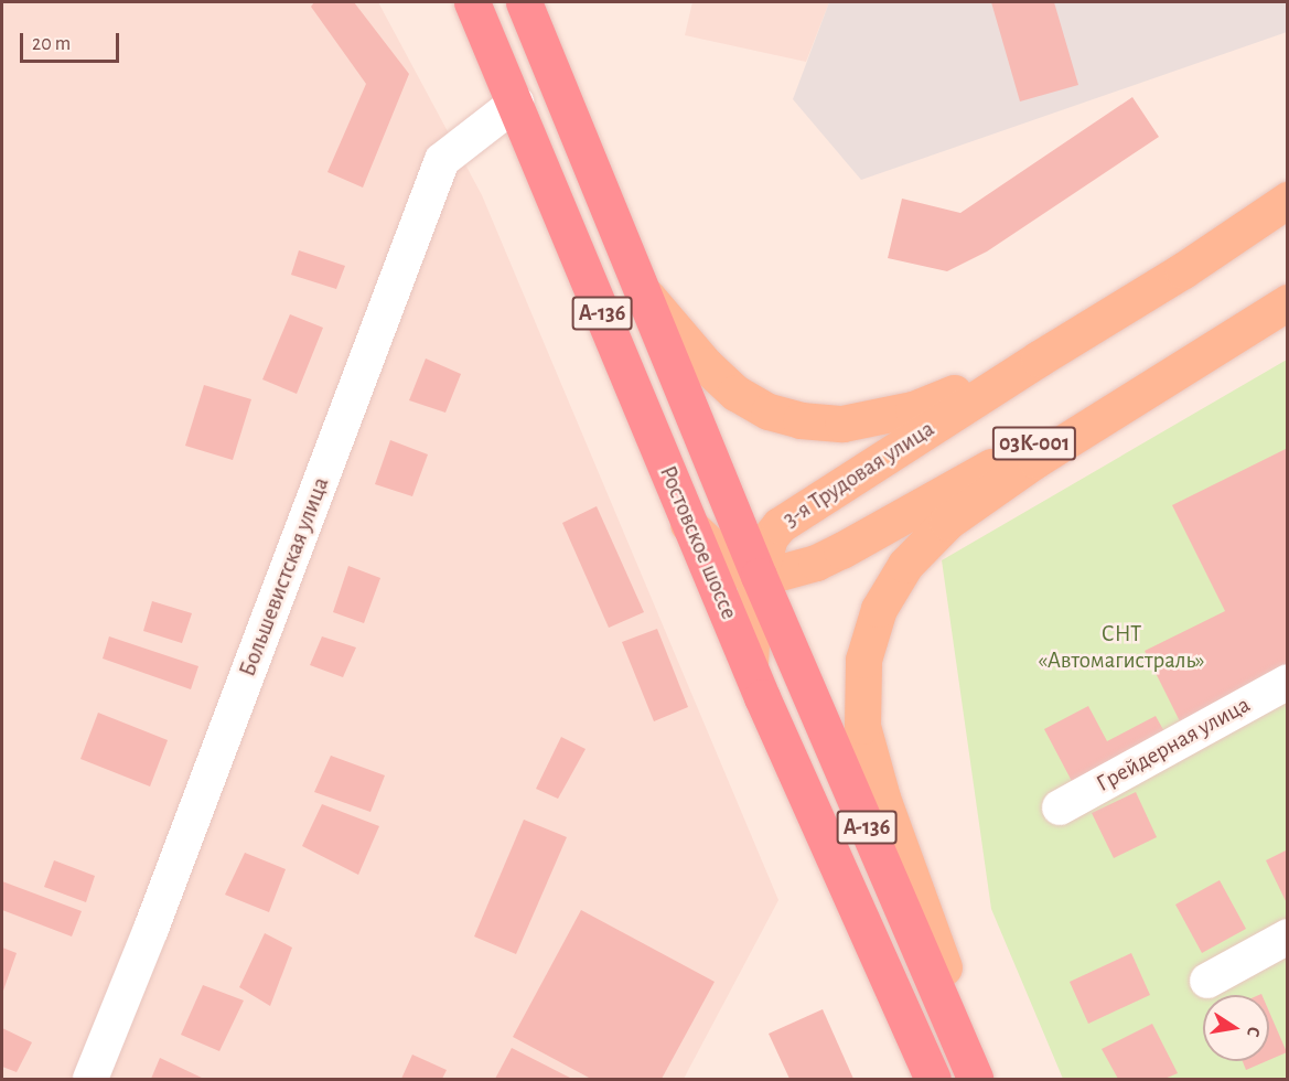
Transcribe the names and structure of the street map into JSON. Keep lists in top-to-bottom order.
{
  "streets": {
    "highway": ["А-136", "Ростовское шоссе"],
    "main road": ["03К-001", "3-я Трудовая улица"],
    "street": ["Большевистская улица", "Грейдерная улица"]
  },
  "crossings": [
    ["А-136", "03К-001"],
    ["А-136", "3-я Трудовая улица"],
    ["А-136", "Ростовское шоссе"],
    ["03К-001", "3-я Трудовая улица"],
    ["03К-001", "Ростовское шоссе"],
    ["3-я Трудовая улица", "Ростовское шоссе"],
    ["Ростовское шоссе", "Большевистская улица"]
  ],
  "parks": ["СНТ «Автомагистраль»"],
  "scale_bar": "20 m",
  "north": "right"
}
